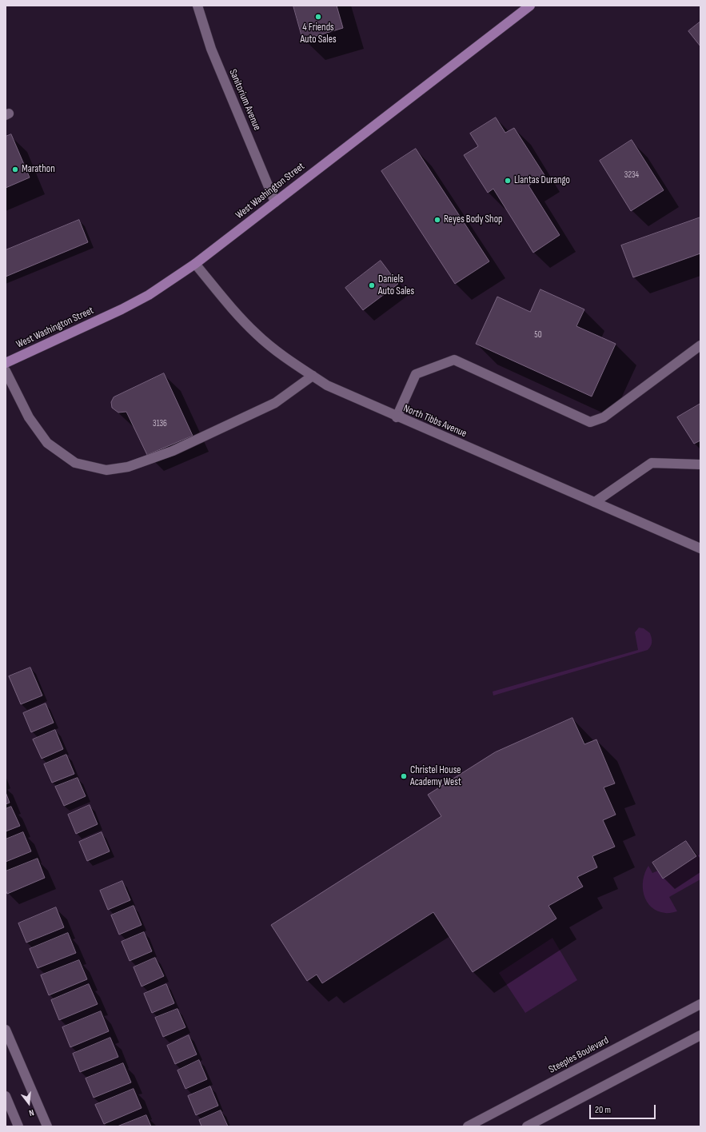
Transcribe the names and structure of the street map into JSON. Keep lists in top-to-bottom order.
{
  "streets": {
    "main road": ["West Washington Street"],
    "street": ["Sanitorium Avenue", "North Tibbs Avenue", "Steeples Boulevard"]
  },
  "crossings": [
    ["Sanitorium Avenue", "West Washington Street"],
    ["West Washington Street", "North Tibbs Avenue"]
  ],
  "places": [
    "4 Friends Auto Sales",
    "Marathon",
    "Llantas Durango",
    "Reyes Body Shop",
    "Daniels Auto Sales",
    "Christel House Academy West"
  ],
  "house_numbers": ["3234", "50", "3136"],
  "scale_bar": "20 m",
  "north": "bottom"
}
